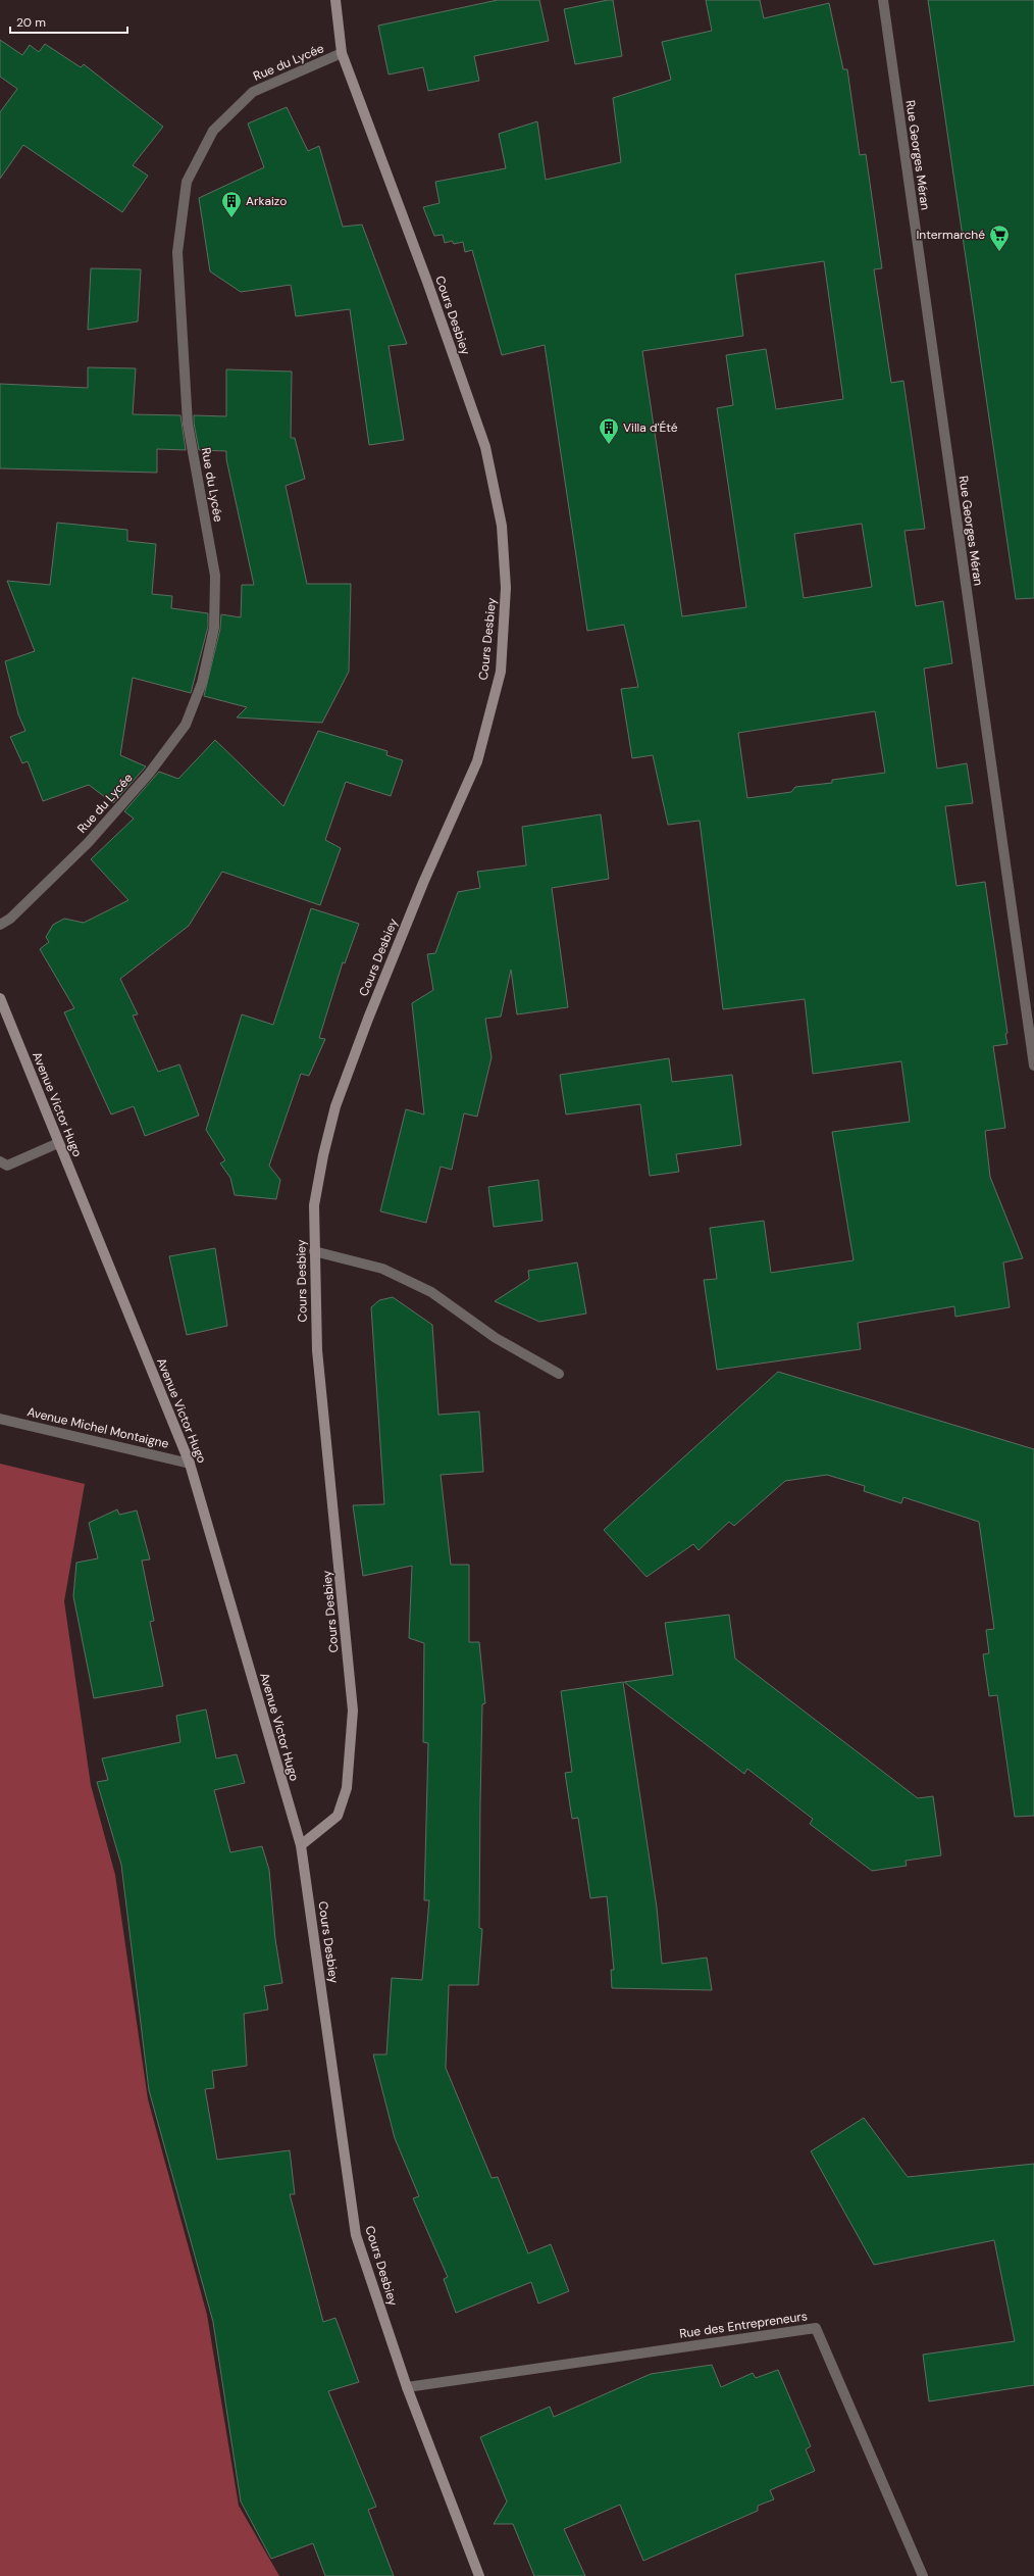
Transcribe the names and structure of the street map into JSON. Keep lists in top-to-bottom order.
{
  "streets": {
    "street": [
      "Rue du Lycée",
      "Rue Georges Méran",
      "Cours Desbiey",
      "Avenue Victor Hugo",
      "Avenue Michel Montaigne",
      "Rue des Entrepreneurs"
    ]
  },
  "crossings": [
    ["Rue du Lycée", "Cours Desbiey"],
    ["Cours Desbiey", "Avenue Victor Hugo"],
    ["Cours Desbiey", "Rue des Entrepreneurs"],
    ["Avenue Victor Hugo", "Avenue Michel Montaigne"]
  ],
  "places": {
    "building": ["Arkaizo", "Villa d'Été"],
    "supermarket": ["Intermarché"]
  },
  "scale_bar": "20 m"
}
